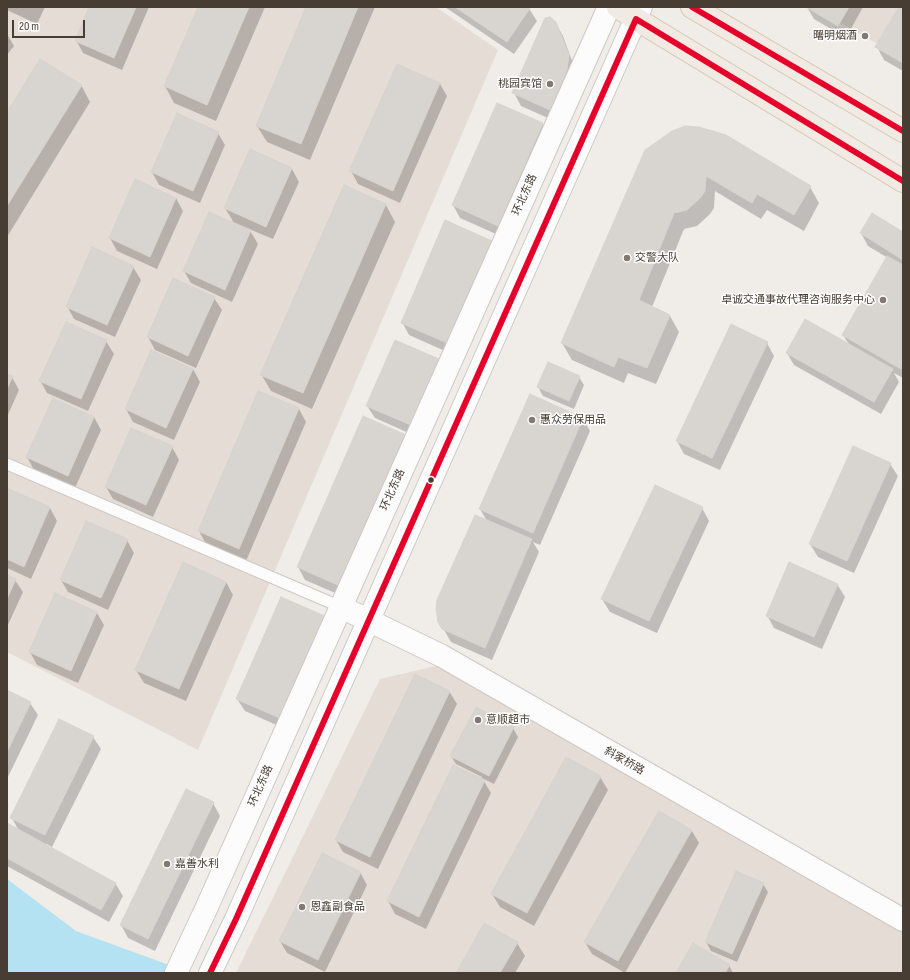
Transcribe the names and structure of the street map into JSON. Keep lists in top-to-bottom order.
{
  "streets": {
    "street": ["环北东路", "斜家桥路"]
  },
  "crossings": [
    ["环北东路", "斜家桥路"]
  ],
  "places": [
    "曙明烟酒",
    "桃园宾馆",
    "交警大队",
    "卓诚交通事故代理咨询服务中心",
    "惠众劳保用品",
    "意顺超市",
    "嘉善水利",
    "恩鑫副食品"
  ],
  "scale_bar": "20 m"
}
